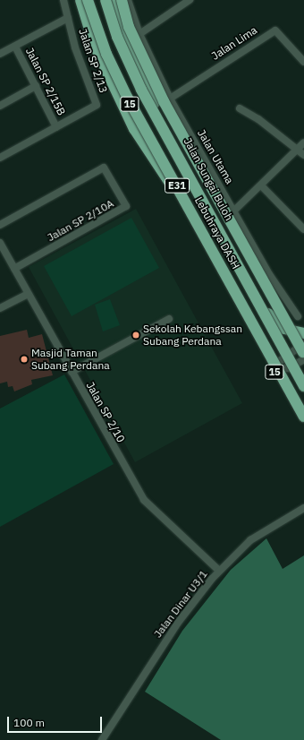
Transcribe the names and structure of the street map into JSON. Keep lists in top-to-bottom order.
{
  "streets": {
    "highway": [
      "15",
      "Jalan Sungai Buloh",
      "E31",
      "Lebuhraya DASH"
    ],
    "street": [
      "Jalan Lima",
      "Jalan SP 2/13",
      "Jalan SP 2/15B",
      "Jalan Utama",
      "Jalan SP 2/10A",
      "Jalan SP 2/10",
      "Jalan Dinar U3/1"
    ]
  },
  "crossings": [
    ["Jalan Lima", "Jalan Utama"],
    ["Jalan SP 2/13", "Jalan SP 2/15B"],
    ["15", "Jalan Sungai Buloh"],
    ["15", "Lebuhraya DASH"],
    ["Jalan SP 2/10A", "Jalan SP 2/10"],
    ["Jalan SP 2/10", "Jalan Dinar U3/1"]
  ],
  "places": ["Sekolah Kebangssan Subang Perdana", "Masjid Taman Subang Perdana"],
  "scale_bar": "100 m"
}
